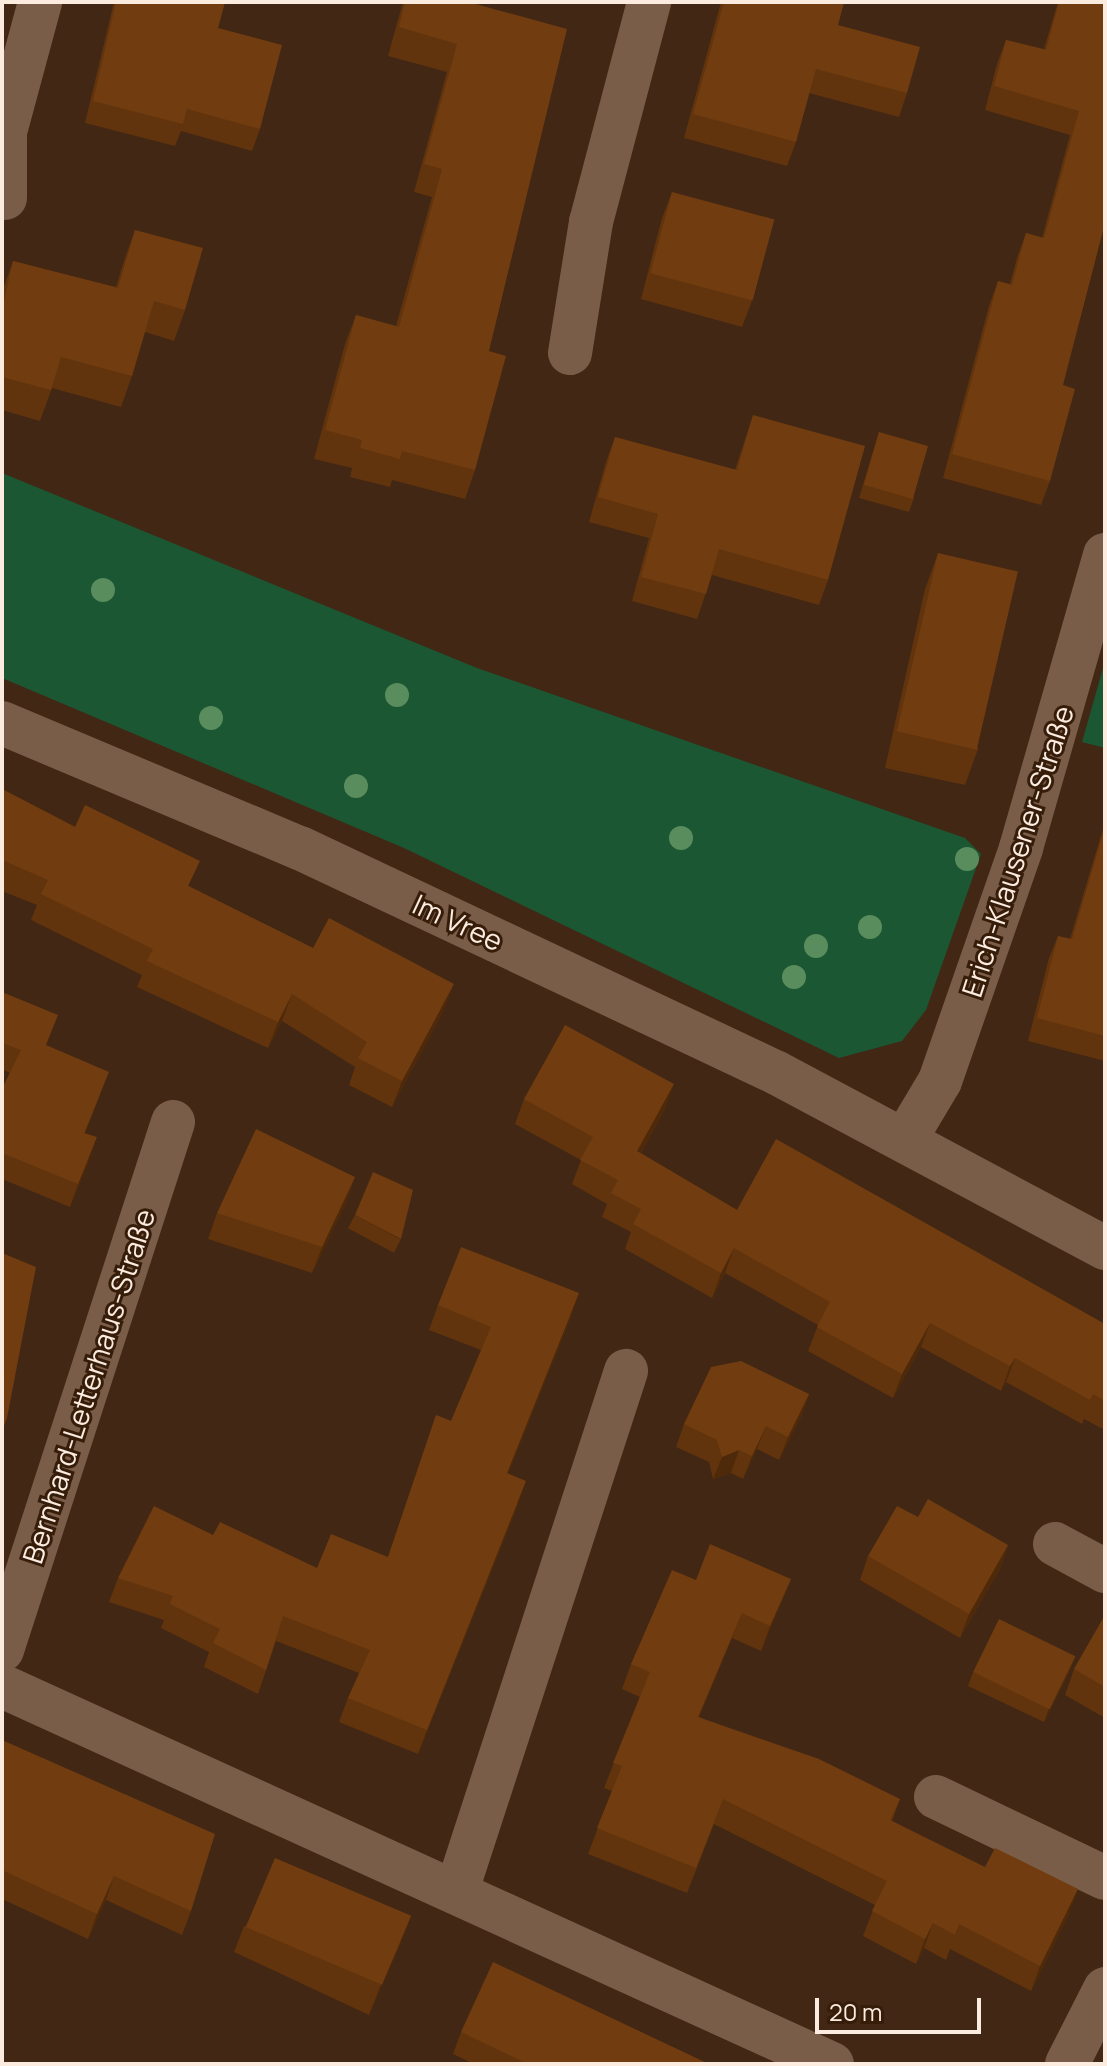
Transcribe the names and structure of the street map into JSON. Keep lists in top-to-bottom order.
{
  "streets": {
    "street": ["Erich-Klausener-Straße", "Im Vree", "Bernhard-Letterhaus-Straße"]
  },
  "crossings": [
    ["Erich-Klausener-Straße", "Im Vree"]
  ],
  "scale_bar": "20 m"
}
